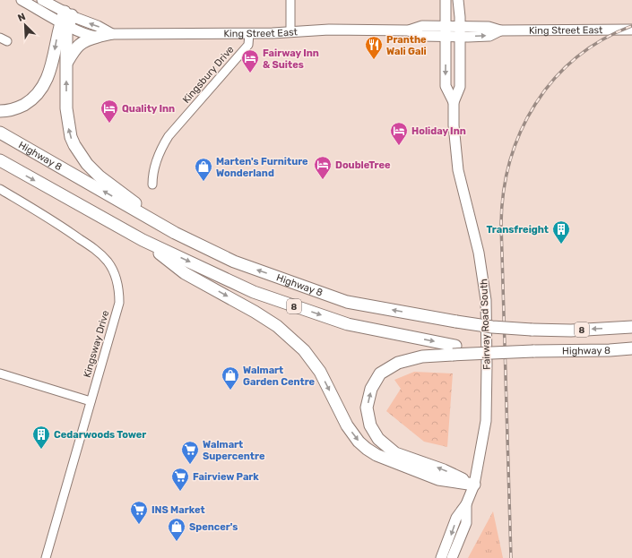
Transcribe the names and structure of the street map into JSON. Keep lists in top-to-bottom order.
{
  "streets": {
    "highway": ["Highway 8", "8"],
    "main road": ["King Street East", "Fairway Road South"],
    "street": ["Kingsbury Drive", "Kingsway Drive"]
  },
  "crossings": [
    ["King Street East", "Kingsbury Drive"],
    ["King Street East", "Fairway Road South"]
  ],
  "places": {
    "restaurant": ["Pranthe Wali Gali"],
    "hotel": [
      "Fairway Inn & Suites",
      "Quality Inn",
      "Holiday Inn",
      "DoubleTree"
    ],
    "shop": ["Marten's Furniture Wonderland", "Walmart Garden Centre", "Spencer's"],
    "building": ["Transfreight", "Cedarwoods Tower"],
    "supermarket": ["Walmart Supercentre", "Fairview Park", "INS Market"]
  },
  "north": "top left"
}
